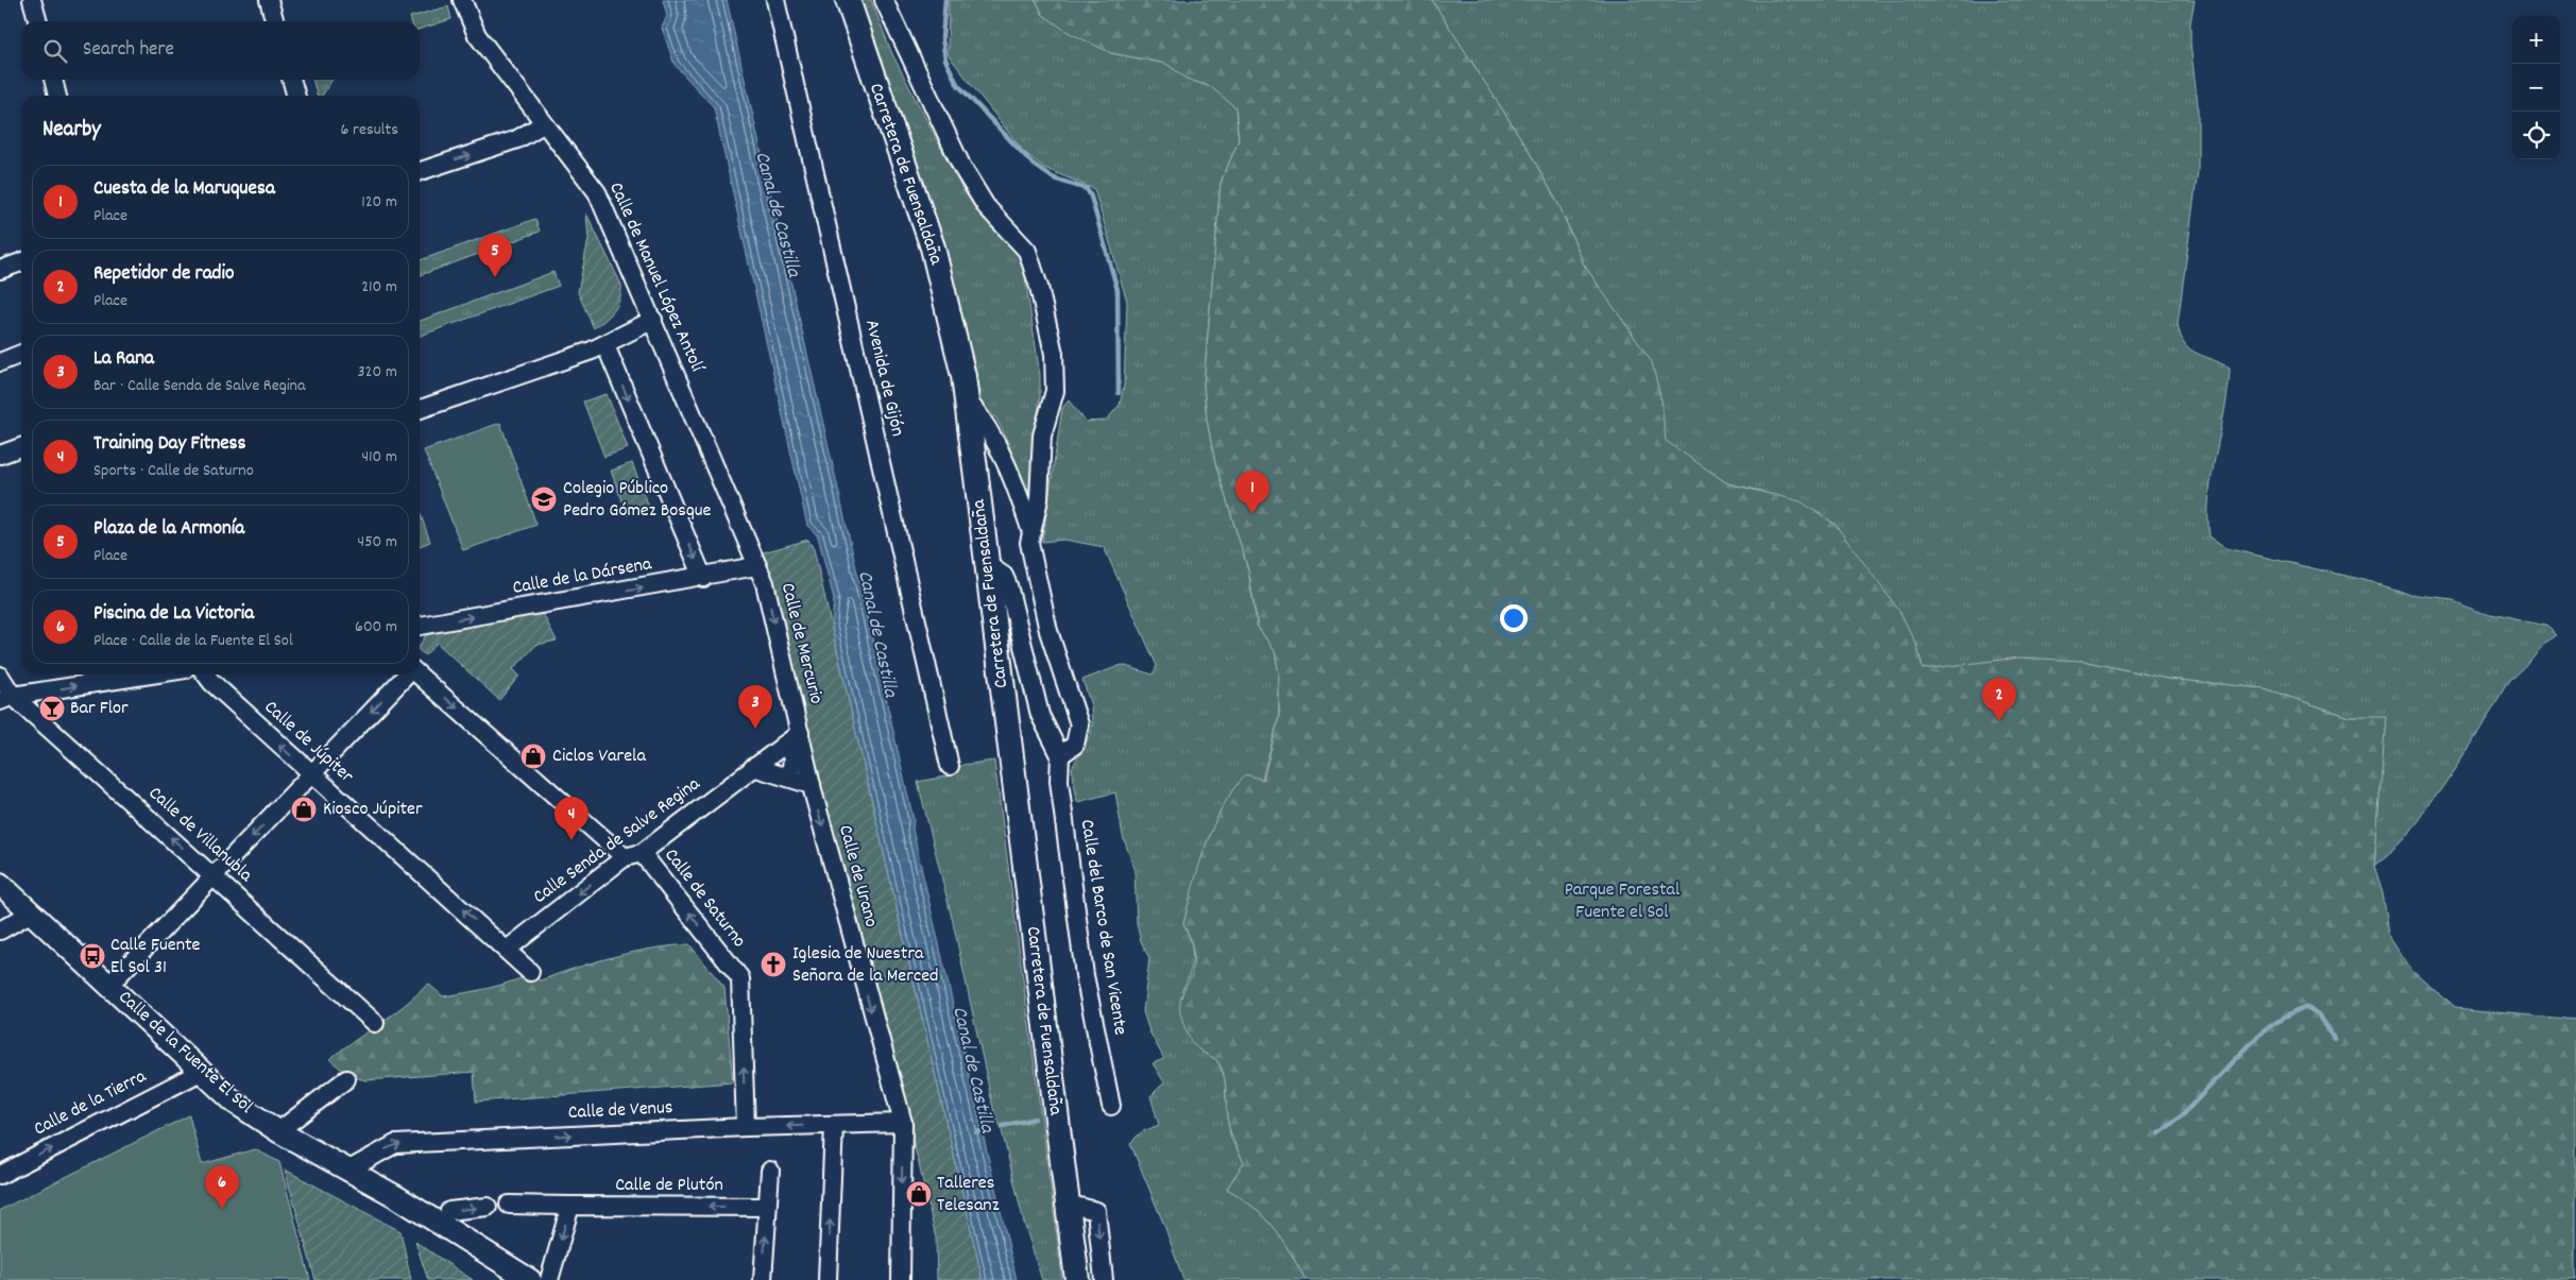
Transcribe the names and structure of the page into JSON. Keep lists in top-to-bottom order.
{
  "streets": {
    "main road": ["Carretera de Fuensaldaña"],
    "street": [
      "Calle de Manuel López Antolí",
      "Avenida de Gijón",
      "Calle de la Dársena",
      "Calle de Mercurio",
      "Calle de Júpiter",
      "Calle de Villanubla",
      "Calle Senda de Salve Regina",
      "Calle de Urano",
      "Calle de Saturno",
      "Calle del Barco de San Vicente",
      "Calle de la Fuente El Sol",
      "Calle de la Tierra",
      "Calle de Venus",
      "Calle de Plutón"
    ]
  },
  "crossings": [
    ["Carretera de Fuensaldaña", "Calle del Barco de San Vicente"],
    ["Calle de Manuel López Antolí", "Calle de la Dársena"],
    ["Calle de Manuel López Antolí", "Calle de Mercurio"],
    ["Calle de la Dársena", "Calle de Mercurio"],
    ["Calle de Mercurio", "Calle Senda de Salve Regina"],
    ["Calle de Mercurio", "Calle de Urano"],
    ["Calle de Júpiter", "Calle Senda de Salve Regina"],
    ["Calle Senda de Salve Regina", "Calle de Urano"],
    ["Calle Senda de Salve Regina", "Calle de Saturno"],
    ["Calle de Urano", "Calle de Venus"],
    ["Calle de Saturno", "Calle de Venus"],
    ["Calle de la Fuente El Sol", "Calle de la Tierra"],
    ["Calle de la Fuente El Sol", "Calle de Venus"]
  ],
  "one_way": [
    "Calle de la Dársena",
    "Calle de Mercurio",
    "Calle de Villanubla",
    "Calle Senda de Salve Regina",
    "Calle de Saturno",
    "Calle de la Tierra",
    "Calle de Plutón"
  ],
  "water": ["Canal de Castilla"],
  "parks": ["Parque Forestal Fuente el Sol"],
  "places": {
    "school or university": ["Colegio Público Pedro Gómez Bosque"],
    "bar": ["Bar Flor"],
    "shop": ["Ciclos Varela", "Kiosco Júpiter", "Talleres Telesanz"],
    "bus stop": ["Calle Fuente El Sol 31"],
    "church": ["Iglesia de Nuestra Señora de la Merced"]
  },
  "page": {
    "map_buttons": ["+", "−"],
    "search": "Search here",
    "heading": ["Nearby", "6 results"],
    "list": [
      {
        "mark": "1",
        "name": "Cuesta de la Maruquesa",
        "note": "Place",
        "value": "120 m"
      },
      {
        "mark": "2",
        "name": "Repetidor de radio",
        "note": "Place",
        "value": "210 m"
      },
      {
        "mark": "3",
        "name": "La Rana",
        "note": "Bar · Calle Senda de Salve Regina",
        "value": "320 m"
      },
      {
        "mark": "4",
        "name": "Training Day Fitness",
        "note": "Sports · Calle de Saturno",
        "value": "410 m"
      },
      {
        "mark": "5",
        "name": "Plaza de la Armonía",
        "note": "Place",
        "value": "450 m"
      },
      {
        "mark": "6",
        "name": "Piscina de La Victoria",
        "note": "Place · Calle de la Fuente El Sol",
        "value": "600 m"
      }
    ],
    "pins": [
      "5",
      "1",
      "2",
      "3",
      "4",
      "6"
    ]
  }
}
